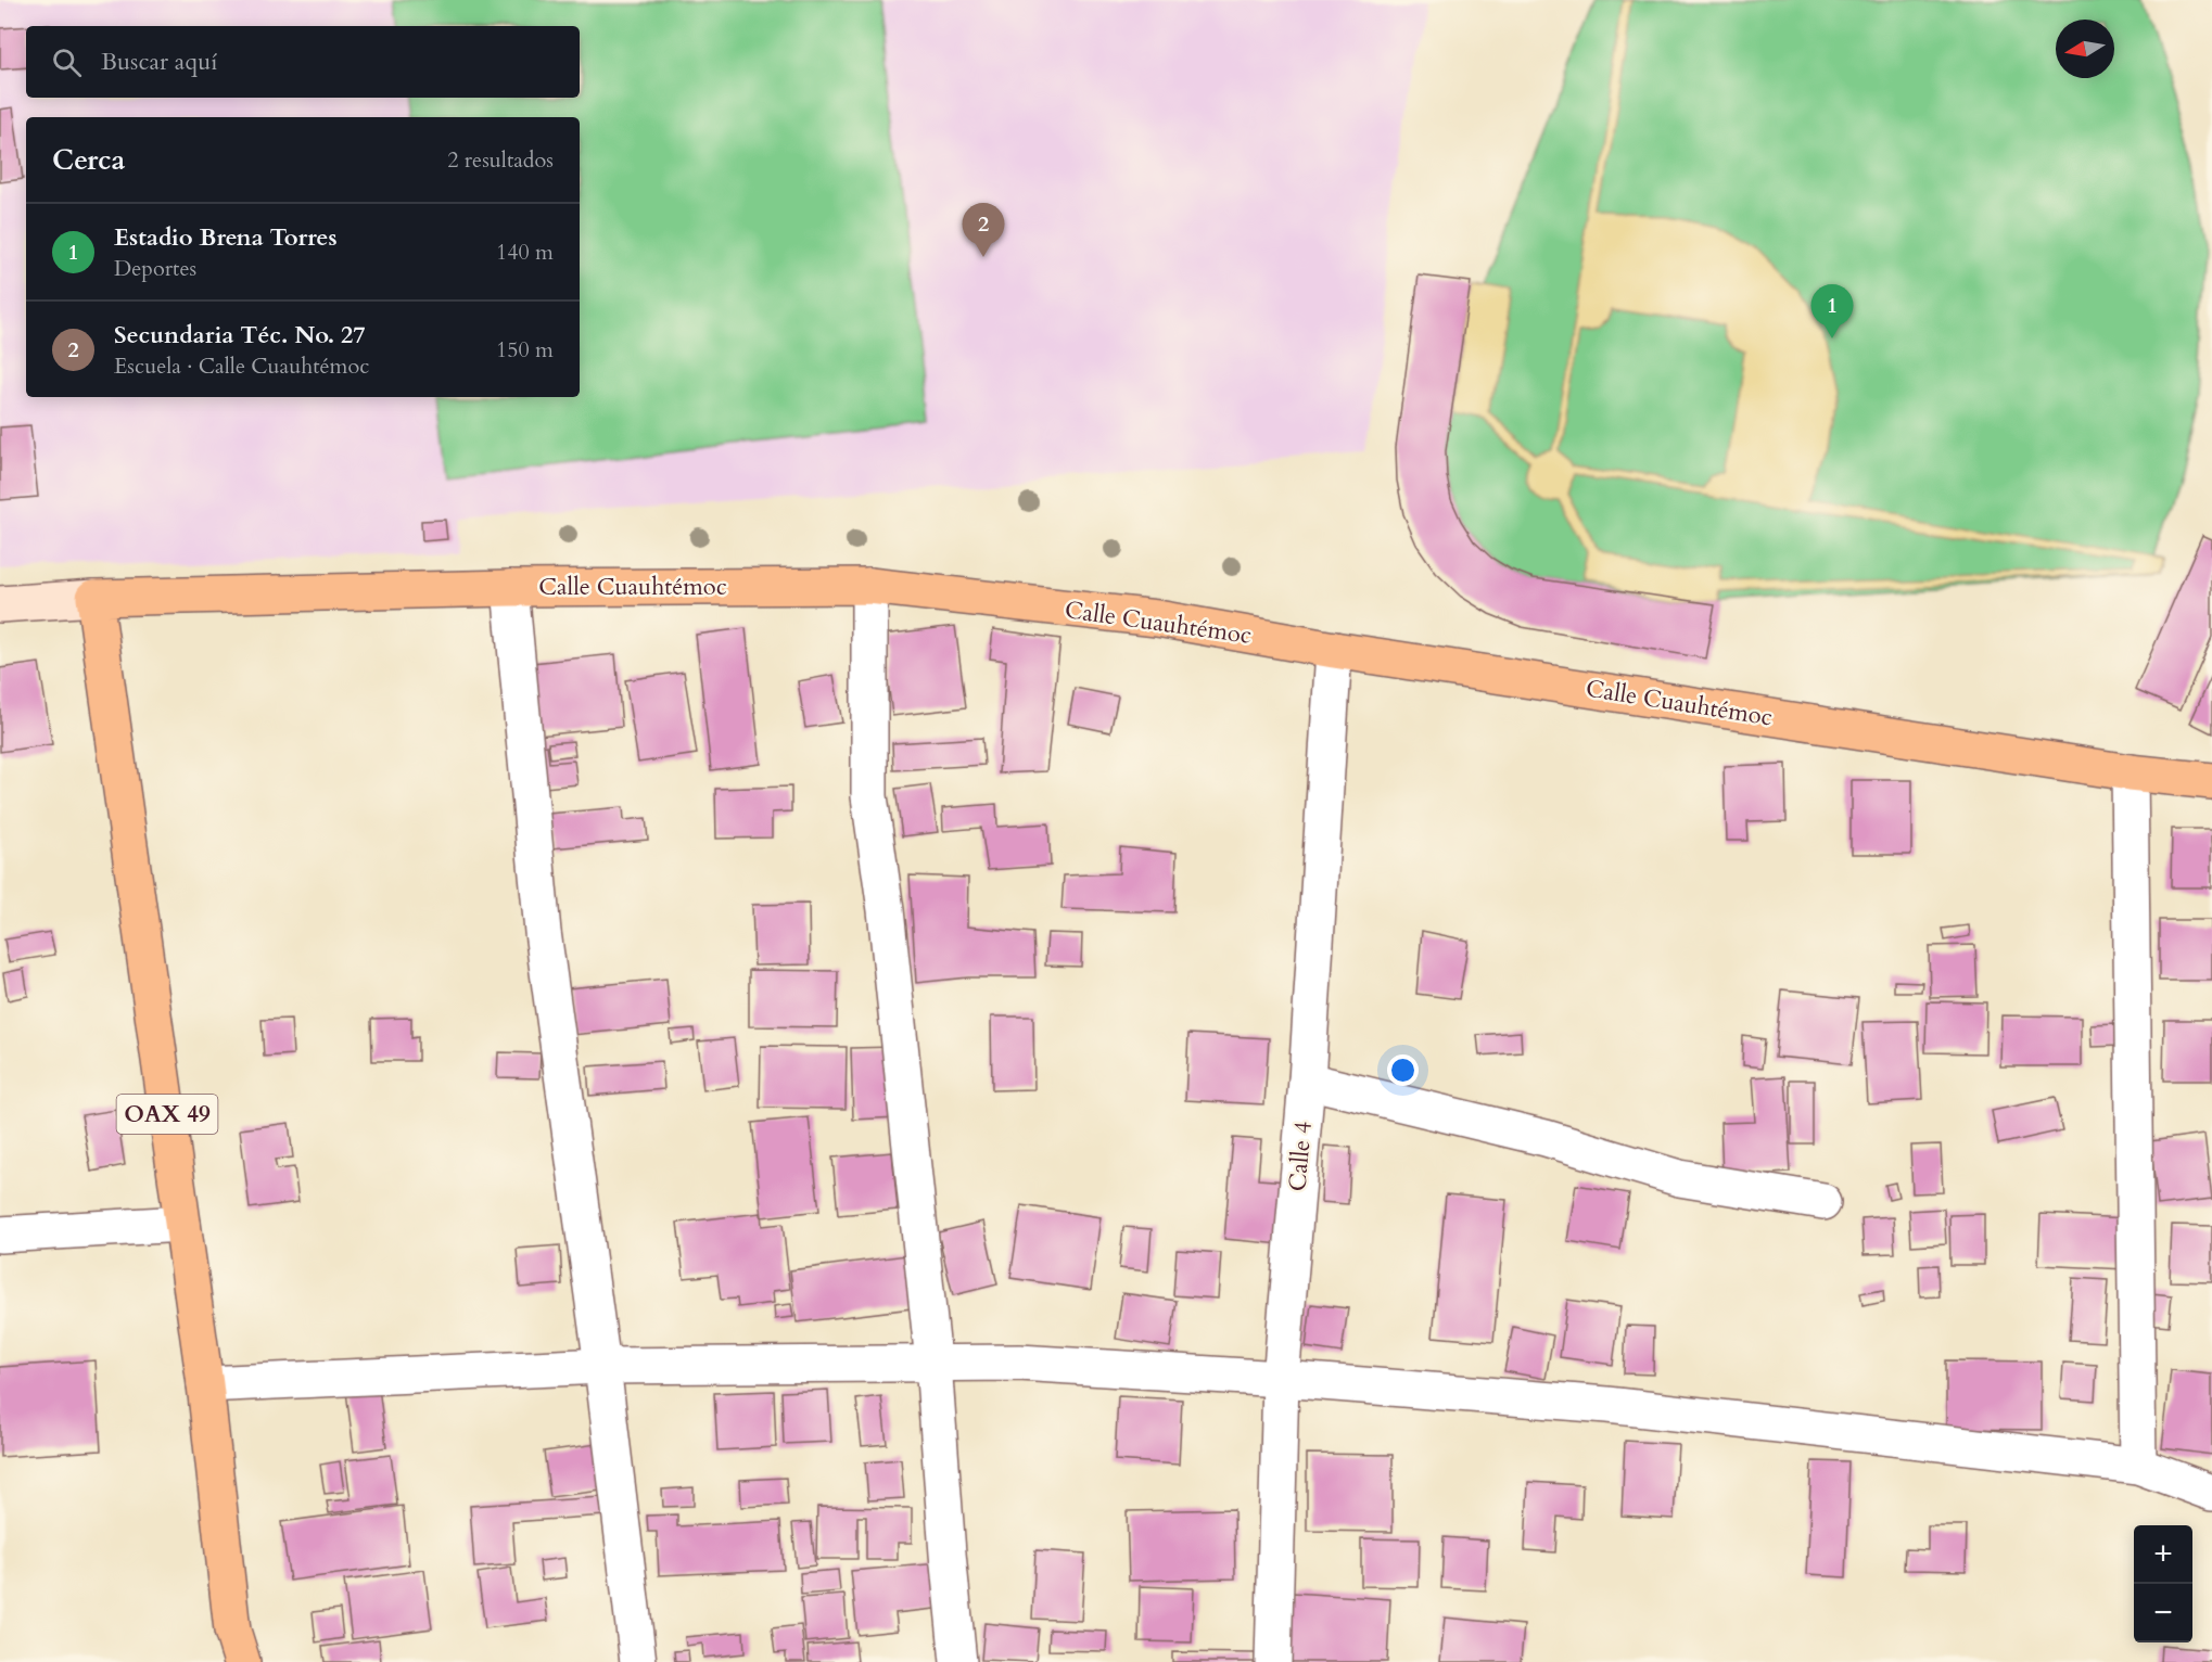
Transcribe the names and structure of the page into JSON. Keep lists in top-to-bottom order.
{
  "streets": {
    "main road": ["Calle Cuauhtémoc", "OAX 49"],
    "street": ["Calle 4"]
  },
  "crossings": [
    ["Calle Cuauhtémoc", "OAX 49"],
    ["Calle Cuauhtémoc", "Calle 4"]
  ],
  "north": "left",
  "page": {
    "search": "Buscar aquí",
    "heading": ["Cerca", "2 resultados"],
    "list": [
      {
        "mark": "1",
        "name": "Estadio Brena Torres",
        "note": "Deportes",
        "value": "140 m"
      },
      {
        "mark": "2",
        "name": "Secundaria Téc. No. 27",
        "note": "Escuela · Calle Cuauhtémoc",
        "value": "150 m"
      }
    ],
    "pins": ["2", "1"],
    "map_buttons": ["+", "−"]
  }
}
